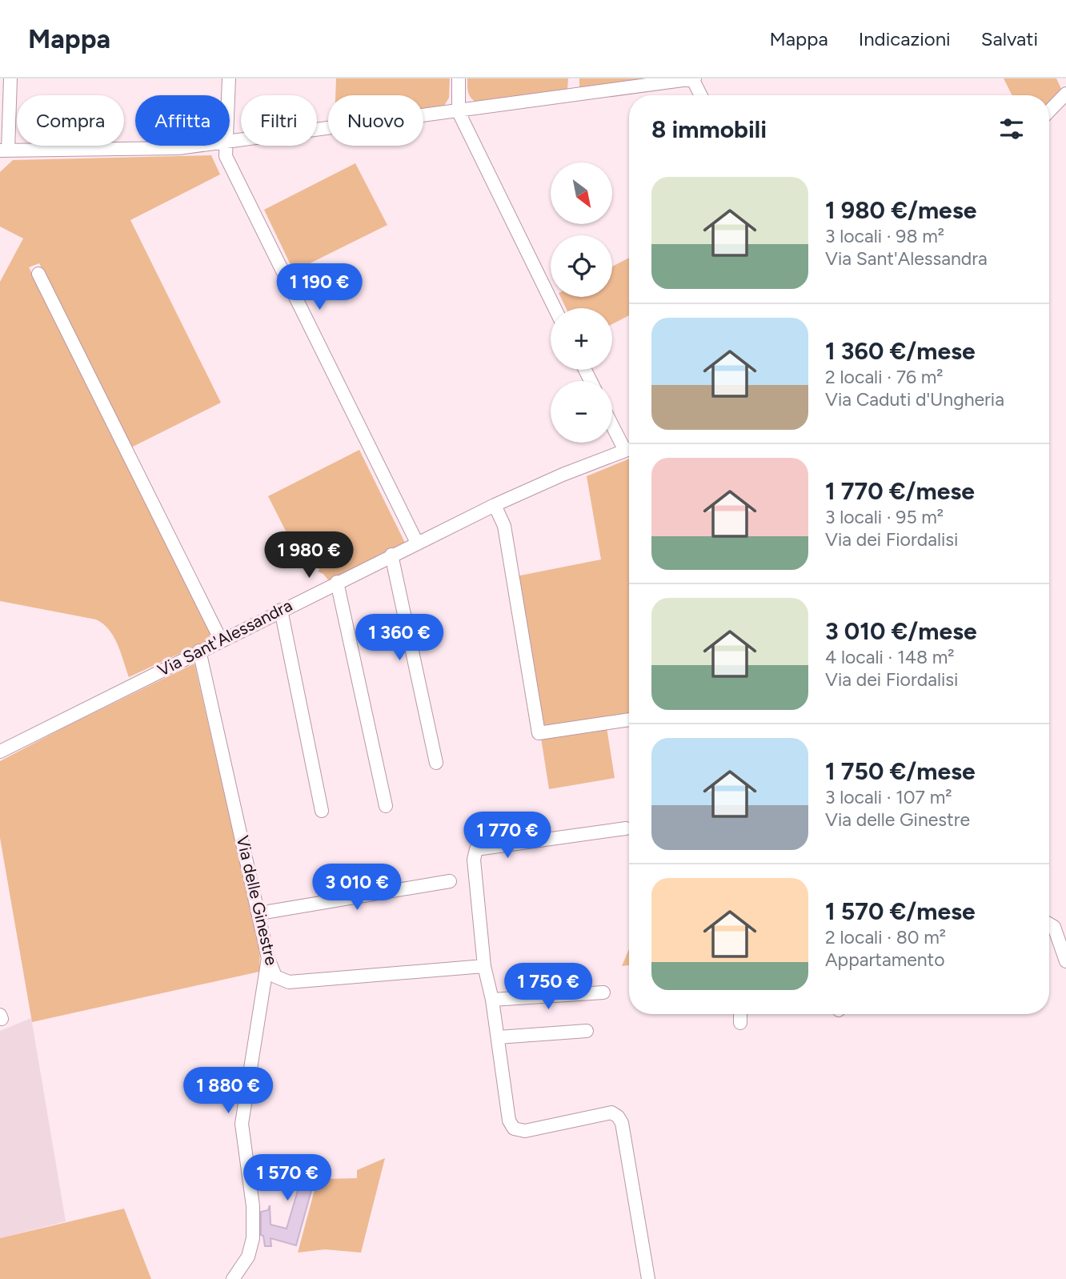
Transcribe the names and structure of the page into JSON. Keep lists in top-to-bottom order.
{
  "streets": {
    "street": ["Via Sant'Alessandra", "Via delle Ginestre"]
  },
  "crossings": [
    ["Via Sant'Alessandra", "Via delle Ginestre"]
  ],
  "north": "bottom right",
  "page": {
    "header": "Mappa",
    "nav": ["Mappa", "Indicazioni", "Salvati"],
    "chip": [
      "Compra",
      "Affitta",
      "Filtri",
      "Nuovo"
    ],
    "heading": "8 immobili",
    "map_buttons": ["+", "−"],
    "list": [
      {
        "name": "1 980 €/mese",
        "note": "3 locali · 98 m² · Via Sant'Alessandra"
      },
      {
        "name": "1 360 €/mese",
        "note": "2 locali · 76 m² · Via Caduti d'Ungheria"
      },
      {
        "name": "1 770 €/mese",
        "note": "3 locali · 95 m² · Via dei Fiordalisi"
      },
      {
        "name": "3 010 €/mese",
        "note": "4 locali · 148 m² · Via dei Fiordalisi"
      },
      {
        "name": "1 750 €/mese",
        "note": "3 locali · 107 m² · Via delle Ginestre"
      },
      {
        "name": "1 570 €/mese",
        "note": "2 locali · 80 m² · Appartamento"
      }
    ],
    "price": [
      "1 190 €",
      "1 980 €",
      "1 360 €",
      "1 770 €",
      "3 010 €",
      "1 750 €",
      "1 880 €",
      "1 570 €"
    ]
  }
}
